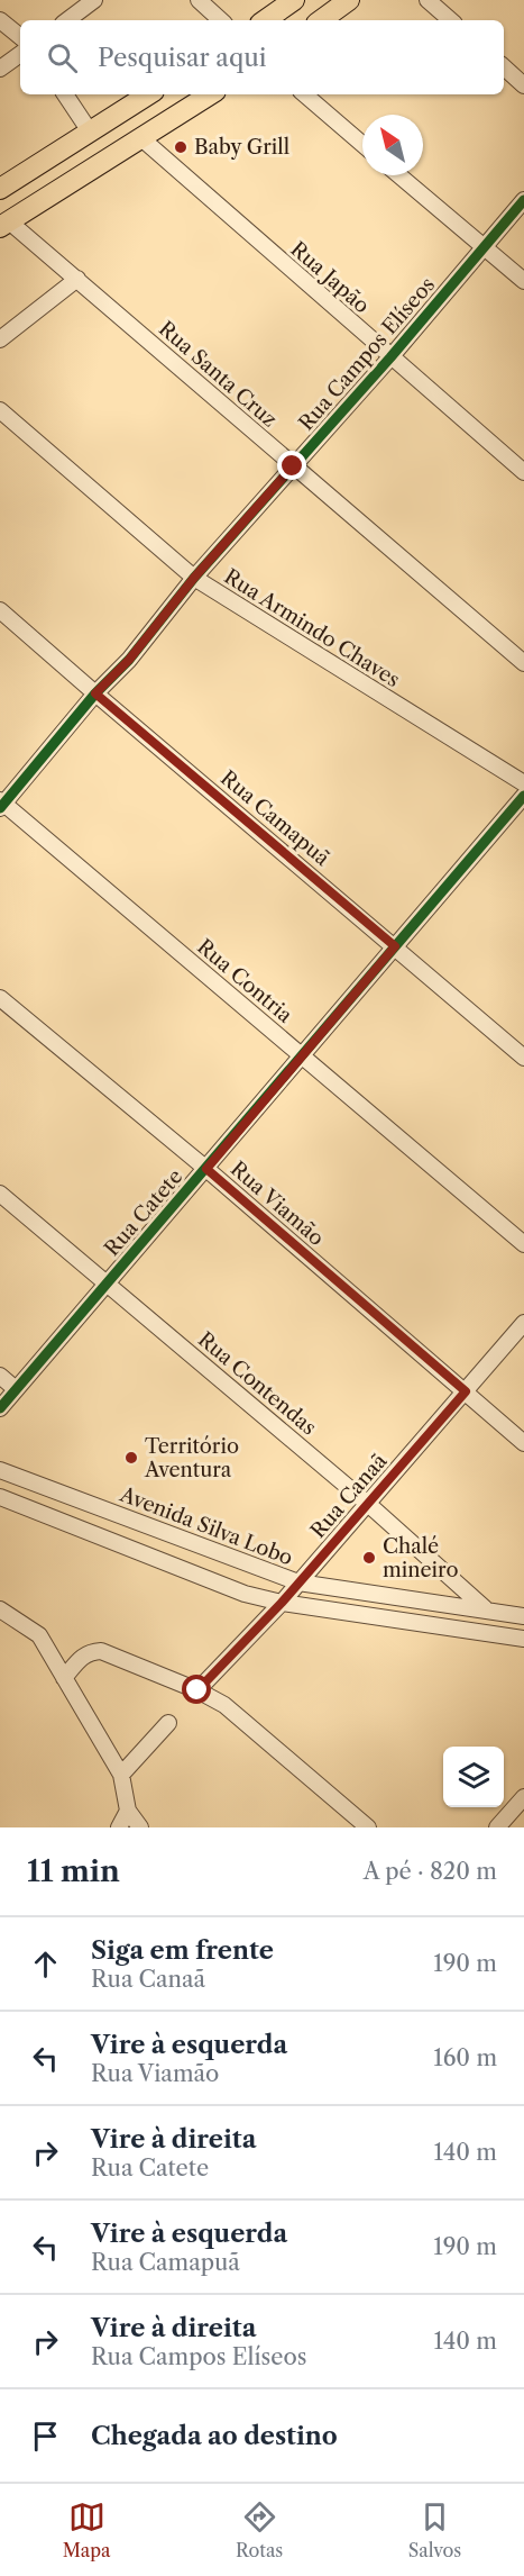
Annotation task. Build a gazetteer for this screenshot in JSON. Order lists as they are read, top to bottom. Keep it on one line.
{"streets":{"street":["Rua Japão","Rua Campos Elíseos","Rua Santa Cruz","Rua Armindo Chaves","Rua Camapuã","Rua Contria","Rua Viamão","Rua Catete","Rua Contendas","Rua Canaã","Avenida Silva Lobo"]},"crossings":[["Rua Japão","Rua Campos Elíseos"],["Rua Campos Elíseos","Rua Santa Cruz"],["Rua Campos Elíseos","Rua Armindo Chaves"],["Rua Campos Elíseos","Rua Camapuã"],["Rua Campos Elíseos","Rua Contria"],["Rua Camapuã","Rua Catete"],["Rua Contria","Rua Catete"],["Rua Viamão","Rua Catete"],["Rua Viamão","Rua Canaã"],["Rua Catete","Rua Contendas"],["Rua Contendas","Rua Canaã"],["Rua Contendas","Avenida Silva Lobo"],["Rua Canaã","Avenida Silva Lobo"]],"places":["Baby Grill","Território Aventura","Chalé mineiro"],"north":"top left","page":{"search":"Pesquisar aqui","heading":["11 min","A pé · 820 m"],"list":[["Siga em frente","Rua Canaã","190 m"],["Vire à esquerda","Rua Viamão","160 m"],["Vire à direita","Rua Catete","140 m"],["Vire à esquerda","Rua Camapuã","190 m"],["Vire à direita","Rua Campos Elíseos","140 m"],"Chegada ao destino"],"nav":["Mapa","Rotas","Salvos"]}}
